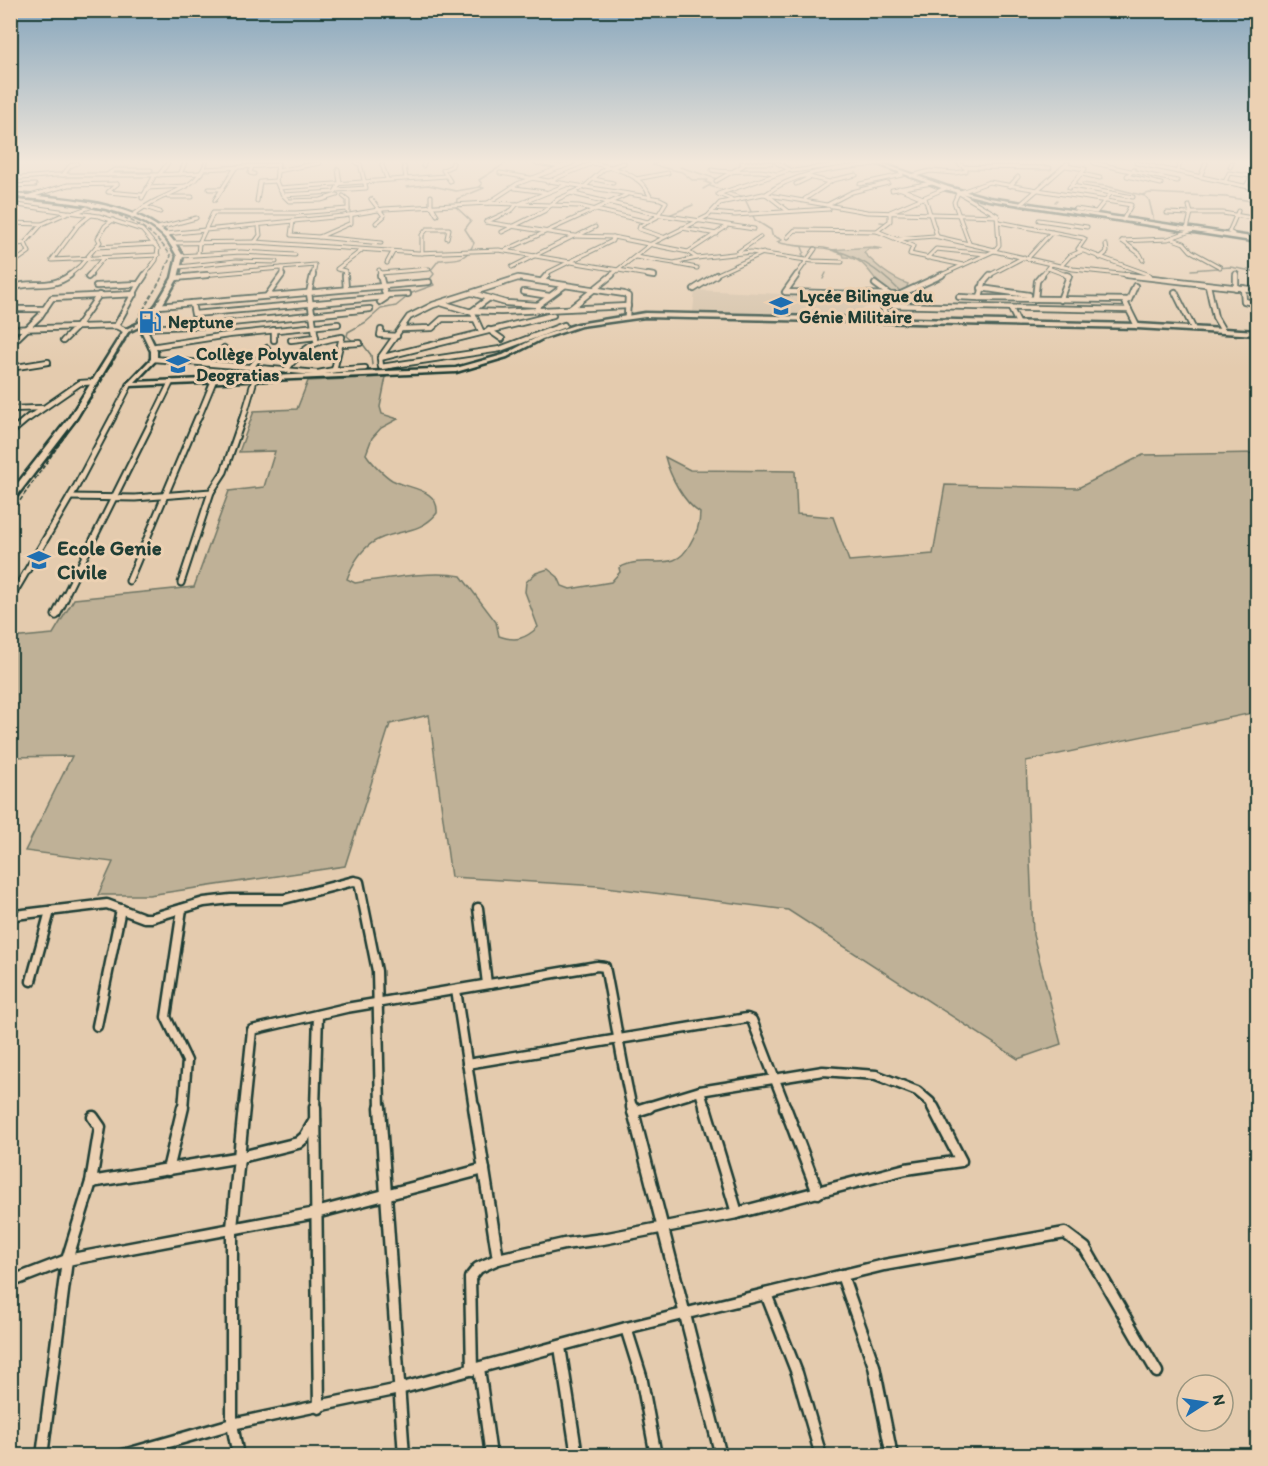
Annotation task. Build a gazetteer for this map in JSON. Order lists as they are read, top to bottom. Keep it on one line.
{"places":{"school or university":["Lycée Bilingue du Génie Militaire","Collège Polyvalent Deogratias","Ecole Genie Civile"],"fuel station":["Neptune"]},"north":"right"}
